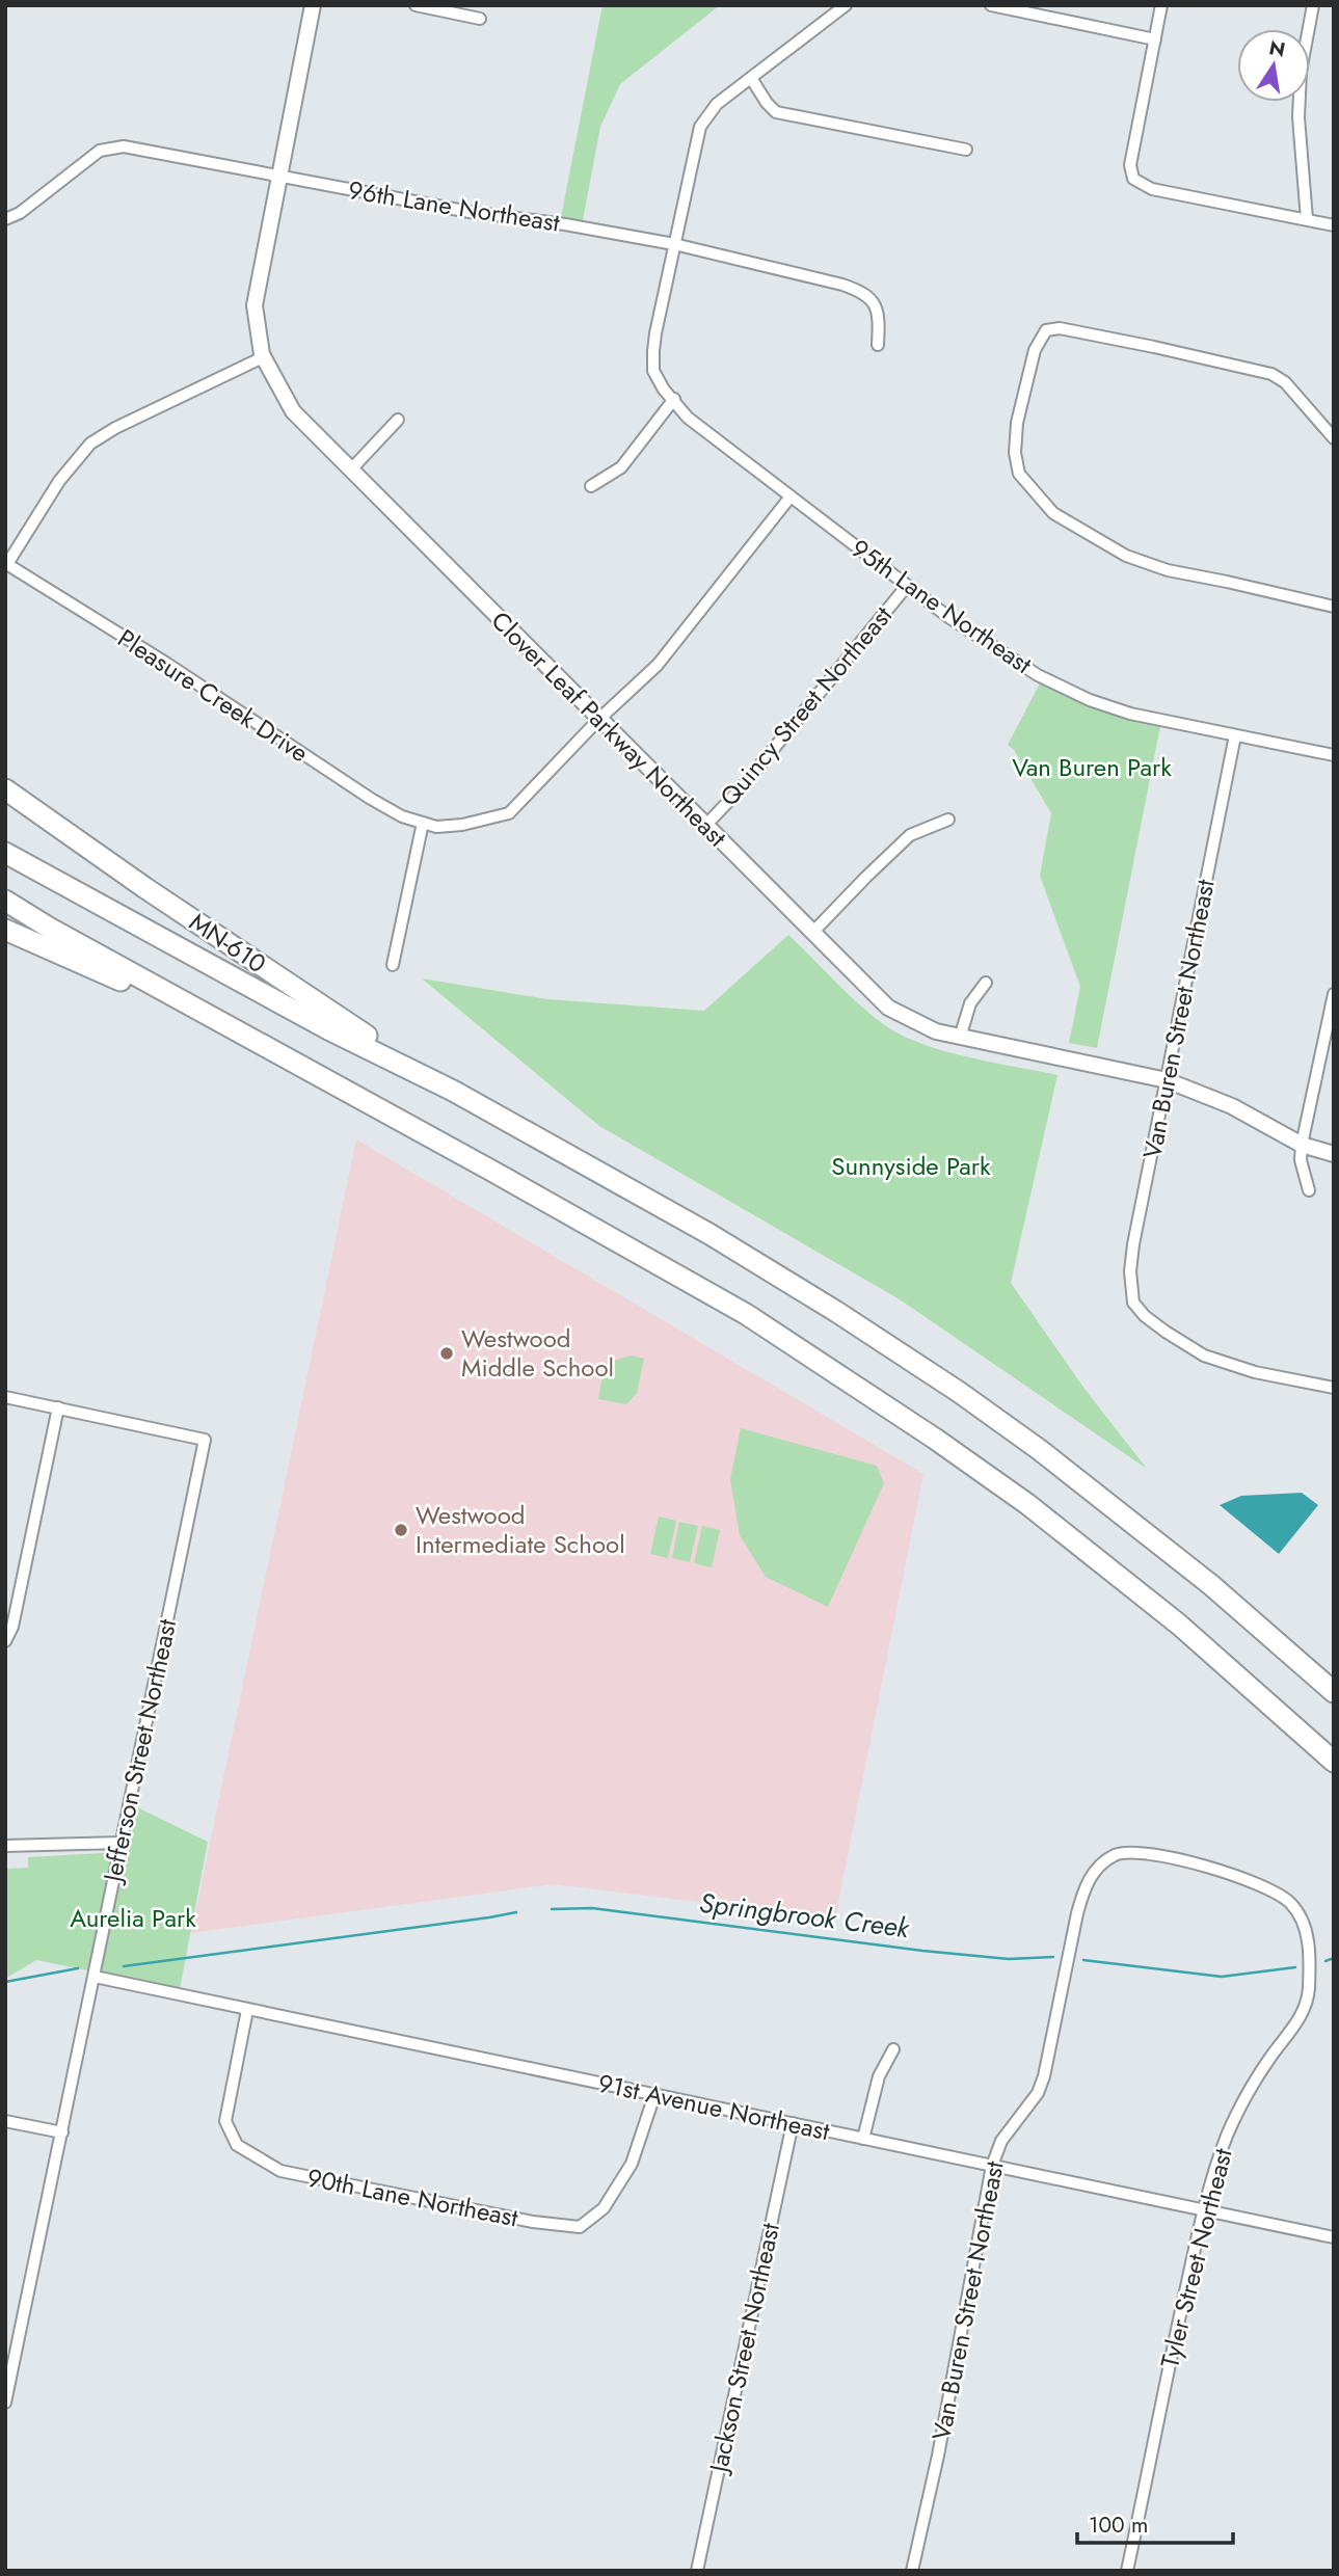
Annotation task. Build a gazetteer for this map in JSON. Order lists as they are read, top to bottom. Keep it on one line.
{"streets":{"highway":["MN-610"],"street":["96th Lane Northeast","95th Lane Northeast","Pleasure Creek Drive","Quincy Street Northeast","Clover Leaf Parkway Northeast","Van Buren Street Northeast","Jefferson Street Northeast","91st Avenue Northeast","90th Lane Northeast","Tyler Street Northeast","Jackson Street Northeast"]},"crossings":[["96th Lane Northeast","95th Lane Northeast"],["96th Lane Northeast","Clover Leaf Parkway Northeast"],["95th Lane Northeast","Pleasure Creek Drive"],["95th Lane Northeast","Quincy Street Northeast"],["95th Lane Northeast","Van Buren Street Northeast"],["Pleasure Creek Drive","Clover Leaf Parkway Northeast"],["Quincy Street Northeast","Clover Leaf Parkway Northeast"],["Clover Leaf Parkway Northeast","Van Buren Street Northeast"],["Van Buren Street Northeast","91st Avenue Northeast"],["Van Buren Street Northeast","Tyler Street Northeast"],["Jefferson Street Northeast","91st Avenue Northeast"],["91st Avenue Northeast","90th Lane Northeast"],["91st Avenue Northeast","Tyler Street Northeast"],["91st Avenue Northeast","Jackson Street Northeast"]],"water":["Springbrook Creek"],"parks":["Van Buren Park","Sunnyside Park","Aurelia Park"],"places":["Westwood Middle School","Westwood Intermediate School"],"scale_bar":"100 m","north":"top"}
